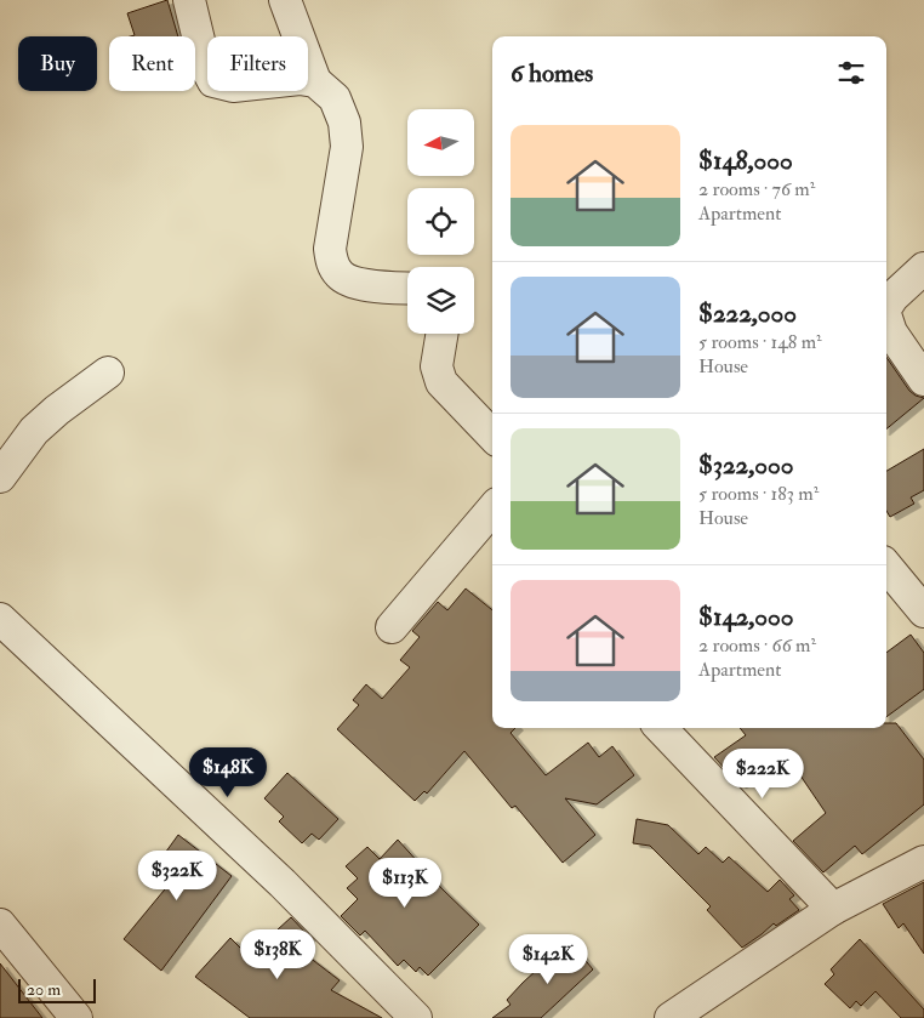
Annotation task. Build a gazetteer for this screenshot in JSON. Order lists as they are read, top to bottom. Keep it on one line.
{"scale_bar":"20 m","north":"left","page":{"chip":["Buy","Rent","Filters"],"heading":"6 homes","list":[{"name":"$148,000","note":"2 rooms · 76 m² · Apartment"},{"name":"$222,000","note":"5 rooms · 148 m² · House"},{"name":"$322,000","note":"5 rooms · 183 m² · House"},{"name":"$142,000","note":"2 rooms · 66 m² · Apartment"}],"price":["$148K","$222K","$322K","$113K","$138K","$142K"],"scale":"20 m"}}
